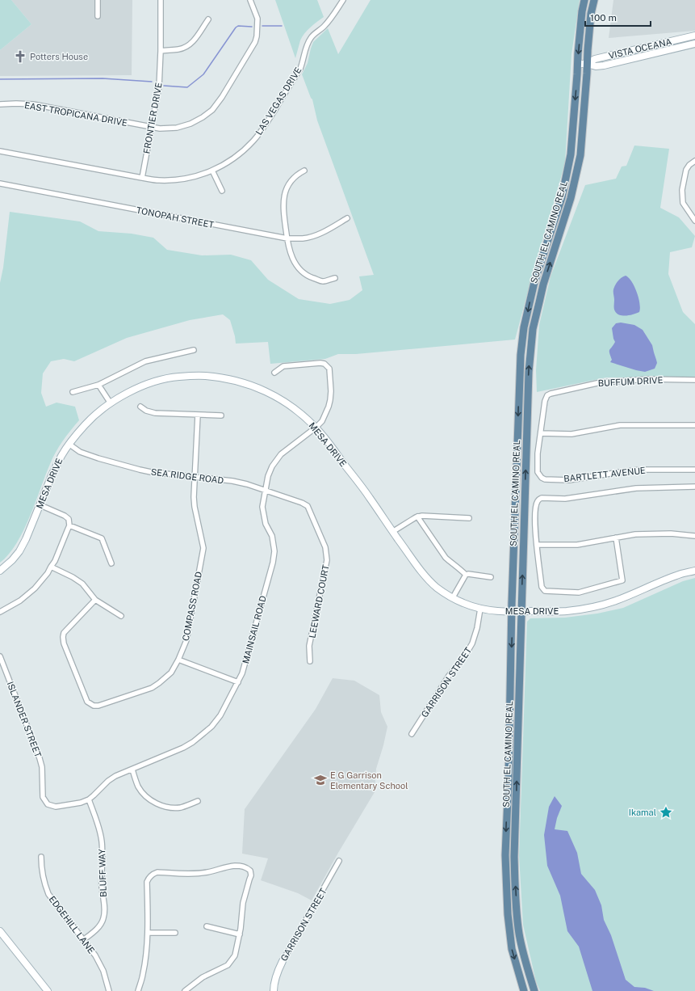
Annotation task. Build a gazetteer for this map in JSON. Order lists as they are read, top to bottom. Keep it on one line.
{"streets":{"main road":["VISTA OCEANA","SOUTH EL CAMINO REAL","MESA DRIVE","GARRISON STREET"],"street":["LAS VEGAS DRIVE","EAST TROPICANA DRIVE","FRONTIER DRIVE","TONOPAH STREET","BUFFUM DRIVE","BARTLETT AVENUE","SEA RIDGE ROAD","LEEWARD COURT","COMPASS ROAD","MAINSAIL ROAD","ISLANDER STREET","BLUFF WAY","EDGEHILL LANE"]},"crossings":[["VISTA OCEANA","SOUTH EL CAMINO REAL"],["LAS VEGAS DRIVE","FRONTIER DRIVE"],["EAST TROPICANA DRIVE","FRONTIER DRIVE"],["SOUTH EL CAMINO REAL","MESA DRIVE"],["BUFFUM DRIVE","BARTLETT AVENUE"],["MESA DRIVE","SEA RIDGE ROAD"],["MESA DRIVE","MAINSAIL ROAD"],["MESA DRIVE","GARRISON STREET"],["SEA RIDGE ROAD","LEEWARD COURT"],["SEA RIDGE ROAD","COMPASS ROAD"],["SEA RIDGE ROAD","MAINSAIL ROAD"],["MAINSAIL ROAD","ISLANDER STREET"],["MAINSAIL ROAD","BLUFF WAY"],["ISLANDER STREET","BLUFF WAY"],["BLUFF WAY","EDGEHILL LANE"]],"places":{"church":["Potters House"],"school or university":["E G Garrison Elementary School"],"place":["Ikamal"]},"scale_bar":"100 m"}
